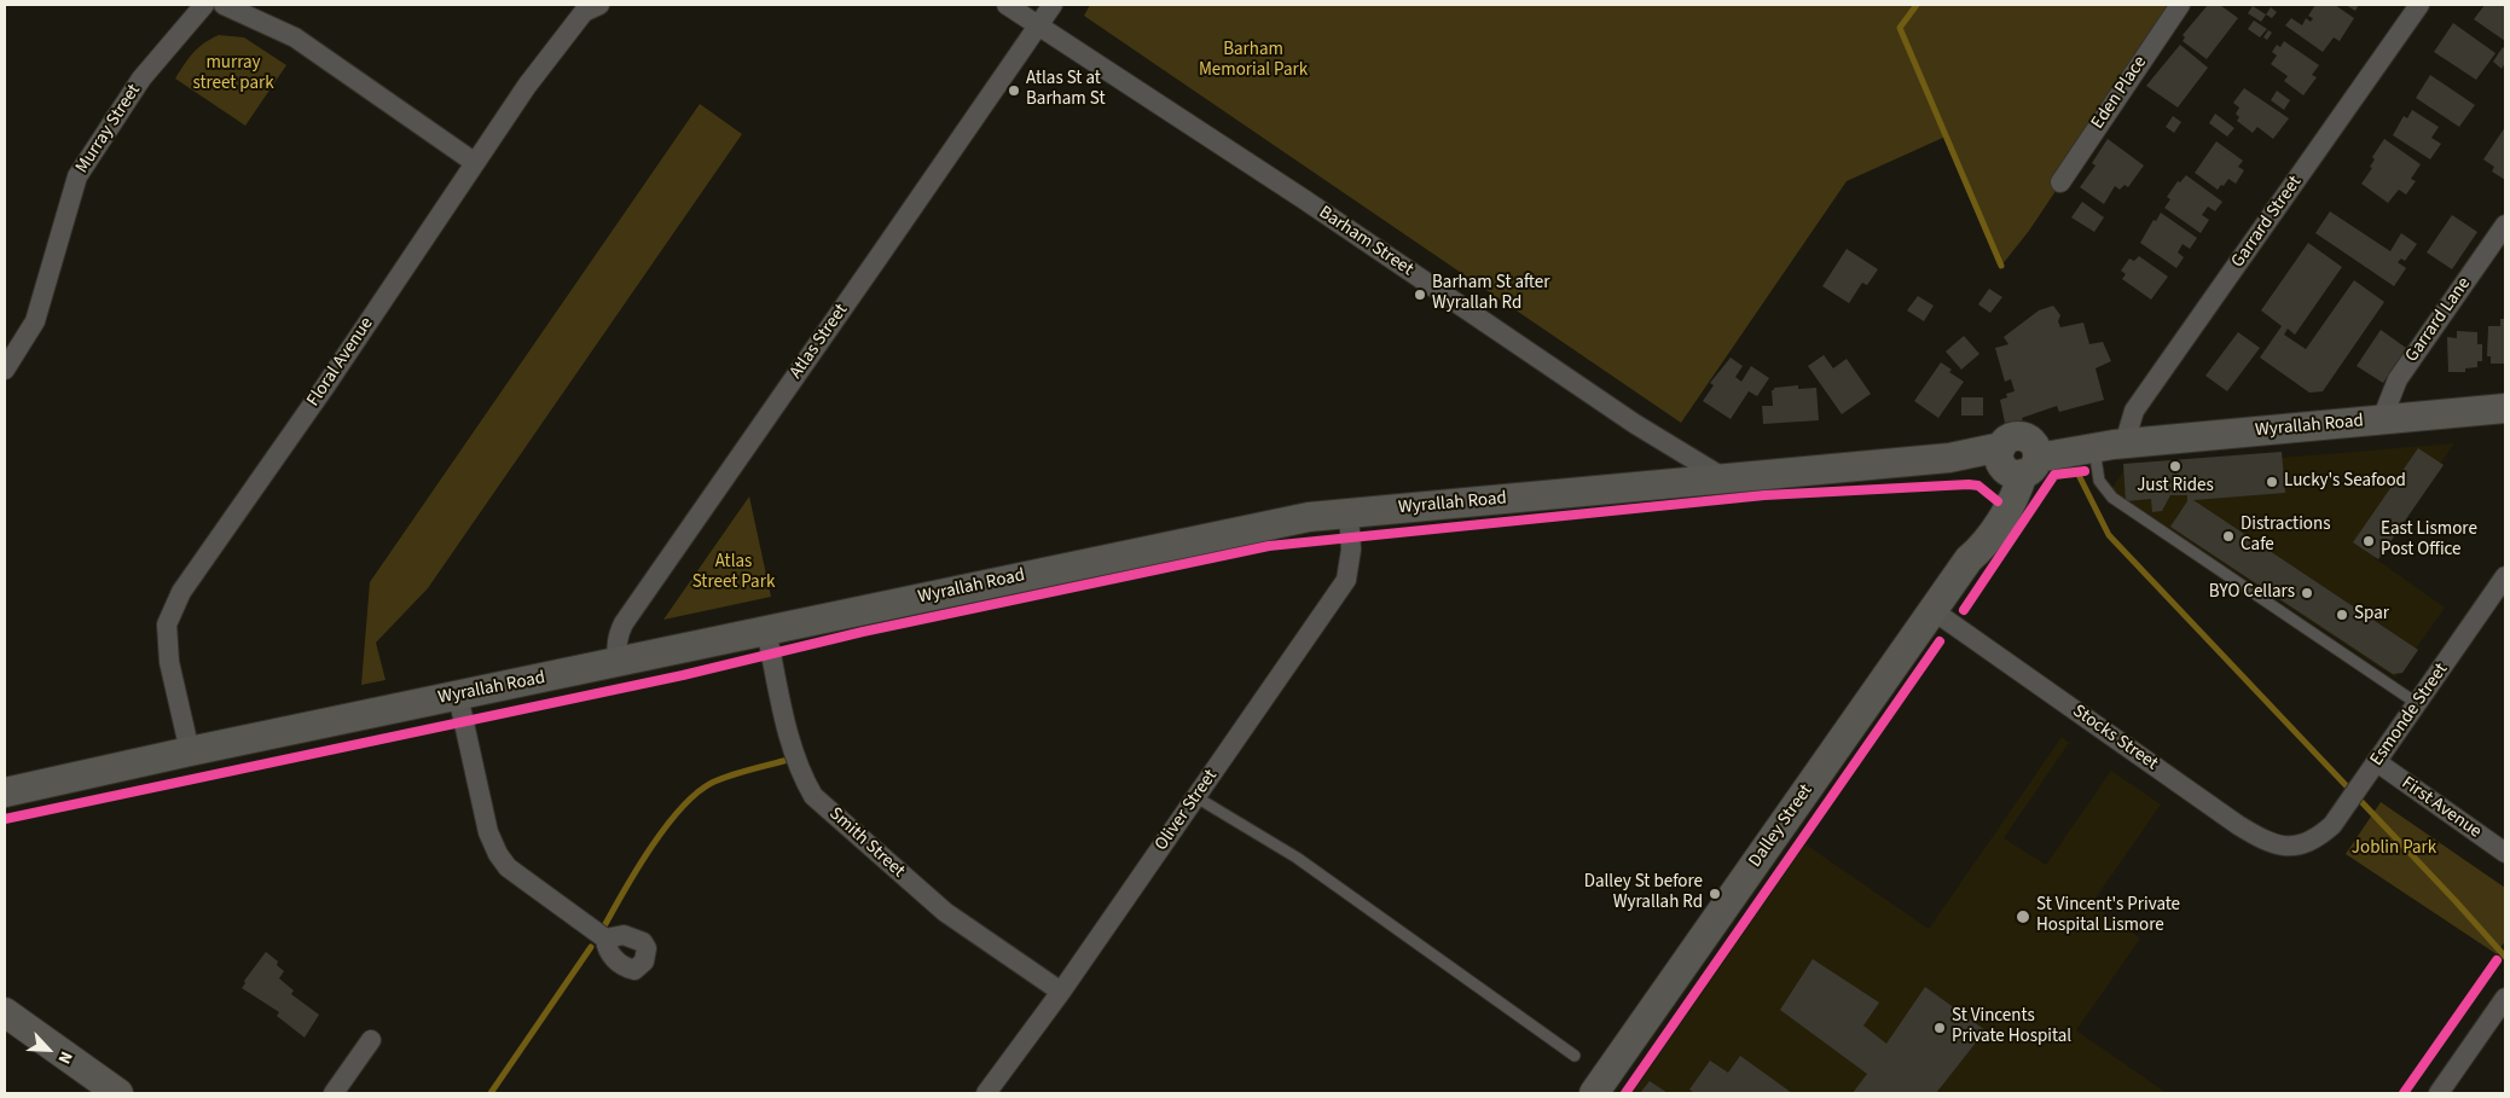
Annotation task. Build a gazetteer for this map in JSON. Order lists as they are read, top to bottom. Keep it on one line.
{"streets":{"main road":["Wyrallah Road","Dalley Street"],"street":["Eden Place","Murray Street","Garrard Street","Barham Street","Garrard Lane","Atlas Street","Floral Avenue","Esmonde Street","Stocks Street","First Avenue","Oliver Street","Smith Street"]},"crossings":[["Garrard Street","Wyrallah Road"],["Barham Street","Atlas Street"],["Barham Street","Wyrallah Road"],["Garrard Lane","Wyrallah Road"],["Atlas Street","Wyrallah Road"],["Floral Avenue","Wyrallah Road"],["Wyrallah Road","Oliver Street"],["Wyrallah Road","Dalley Street"],["Wyrallah Road","Smith Street"],["Esmonde Street","Stocks Street"],["Esmonde Street","First Avenue"],["Stocks Street","Dalley Street"],["Oliver Street","Smith Street"]],"parks":["Barham Memorial Park","murray street park","Atlas Street Park","Joblin Park"],"places":["Atlas St at Barham St","Barham St after Wyrallah Rd","Just Rides","Lucky's Seafood","Distractions Cafe","East Lismore Post Office","BYO Cellars","Spar","Dalley St before Wyrallah Rd","St Vincent's Private Hospital Lismore","St Vincents Private Hospital"],"north":"bottom right"}
